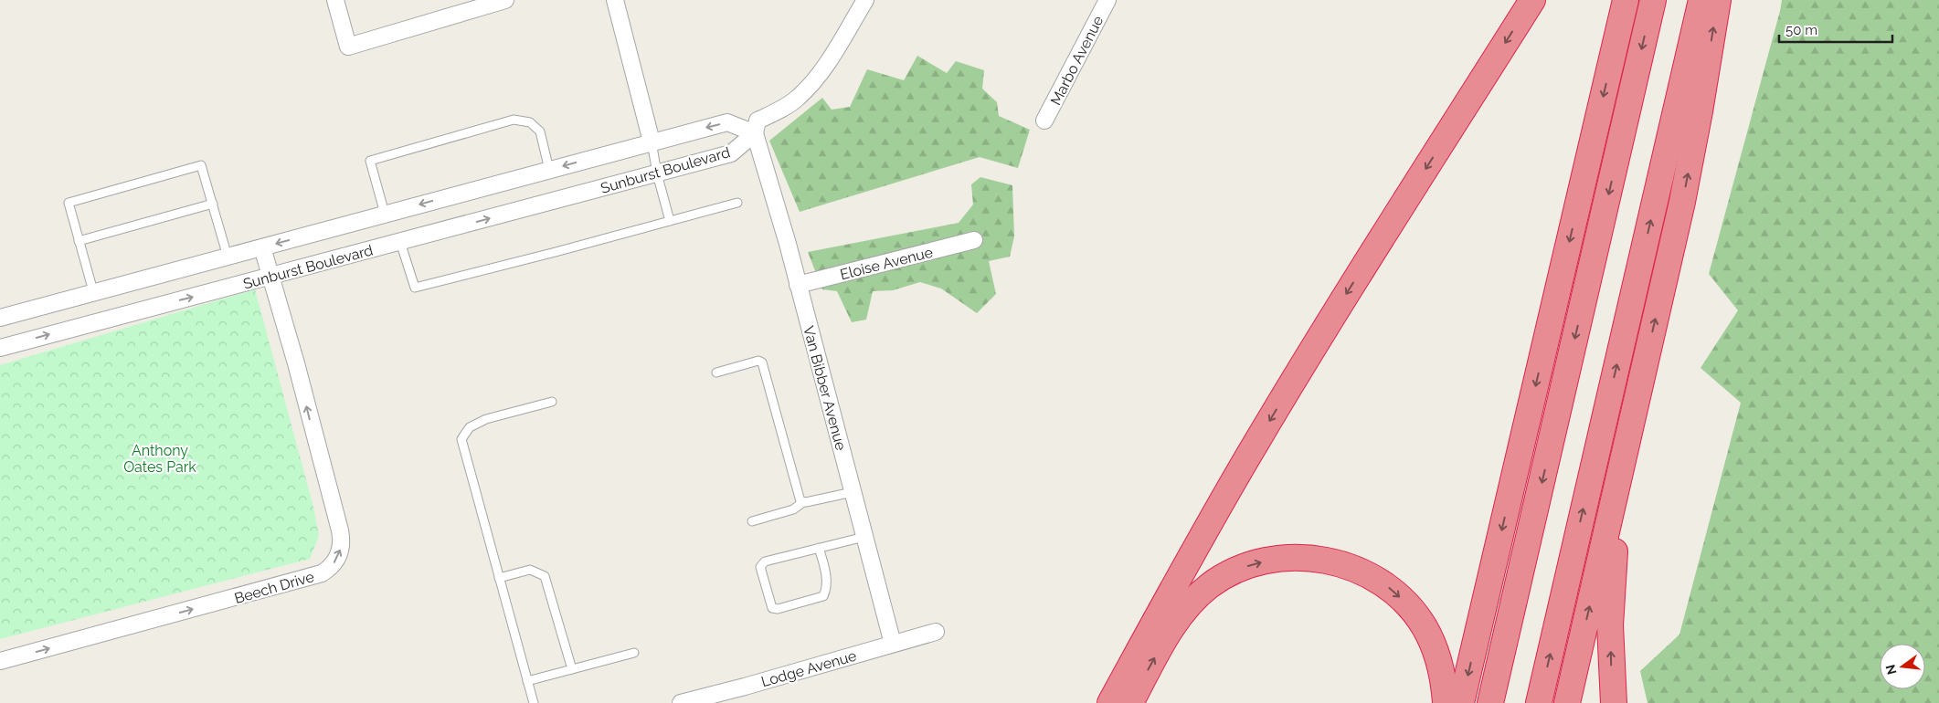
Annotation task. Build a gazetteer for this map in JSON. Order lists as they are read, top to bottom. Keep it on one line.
{"streets":{"street":["Marbo Avenue","Sunburst Boulevard","Eloise Avenue","Van Bibber Avenue","Beech Drive","Lodge Avenue"]},"crossings":[["Sunburst Boulevard","Van Bibber Avenue"],["Sunburst Boulevard","Beech Drive"],["Eloise Avenue","Van Bibber Avenue"],["Van Bibber Avenue","Lodge Avenue"]],"parks":["Anthony Oates Park"],"scale_bar":"50 m","north":"left"}
